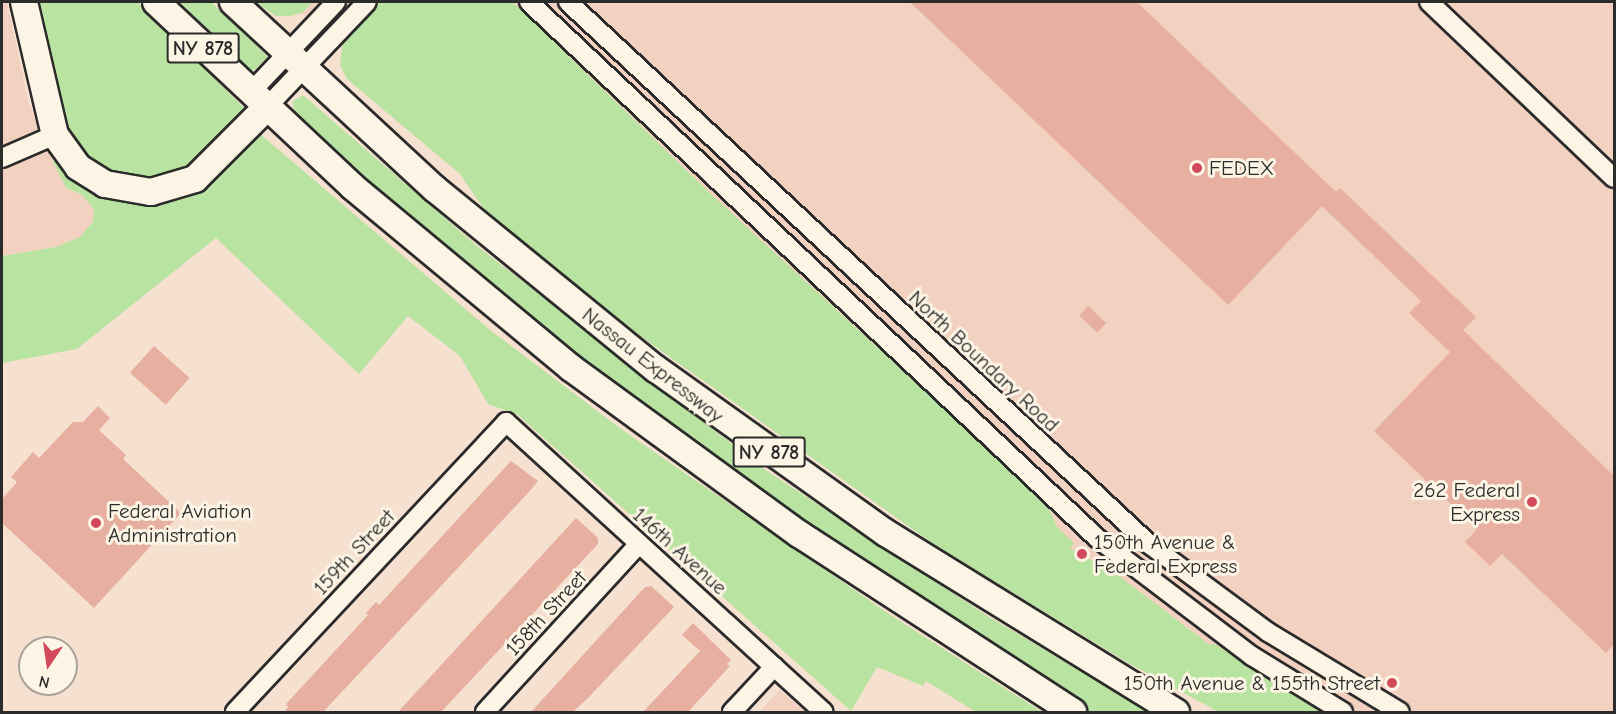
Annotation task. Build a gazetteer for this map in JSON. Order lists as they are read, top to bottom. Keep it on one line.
{"streets":{"highway":["NY 878","Nassau Expressway"],"street":["North Boundary Road","146th Avenue","159th Street","158th Street"]},"crossings":[["146th Avenue","159th Street"],["146th Avenue","158th Street"]],"places":["FEDEX","262 Federal Express","Federal Aviation Administration","150th Avenue & Federal Express","150th Avenue & 155th Street"],"north":"bottom"}
